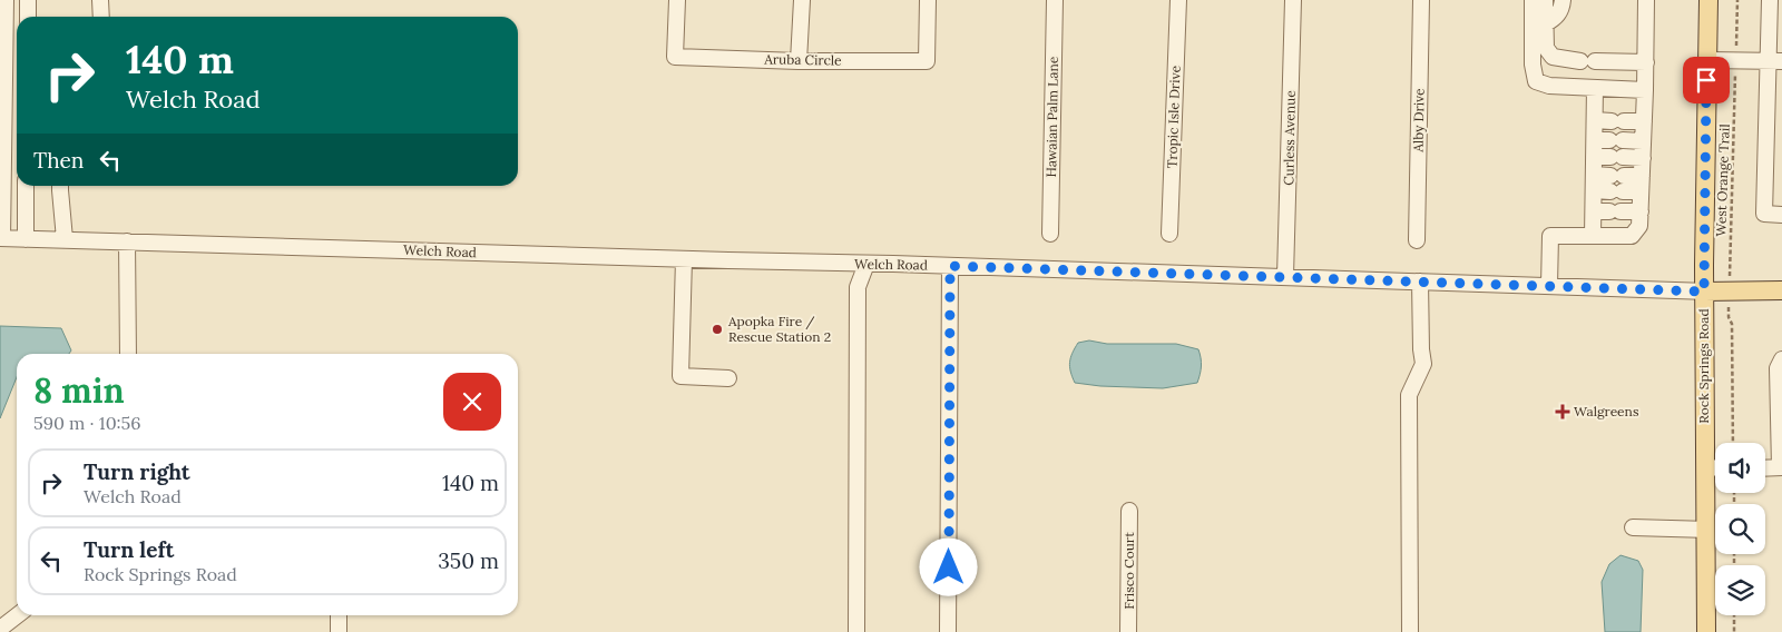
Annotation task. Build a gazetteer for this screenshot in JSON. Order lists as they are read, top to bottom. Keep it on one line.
{"streets":{"main road":["Welch Road","Rock Springs Road"],"street":["Aruba Circle","Hawaian Palm Lane","Tropic Isle Drive","Alby Drive","Curless Avenue","Frisco Court"],"path":["West Orange Trail"]},"crossings":[["Curless Avenue","Welch Road"],["Welch Road","Rock Springs Road"]],"places":{"other":["Apopka Fire / Rescue Station 2"],"health":["Walgreens"]},"page":{"turn":["140 m","Welch Road"],"then":"Then","heading":["8 min","590 m · 10:56"],"list":[{"name":"Turn right","note":"Welch Road","value":"140 m"},{"name":"Turn left","note":"Rock Springs Road","value":"350 m"}]}}
